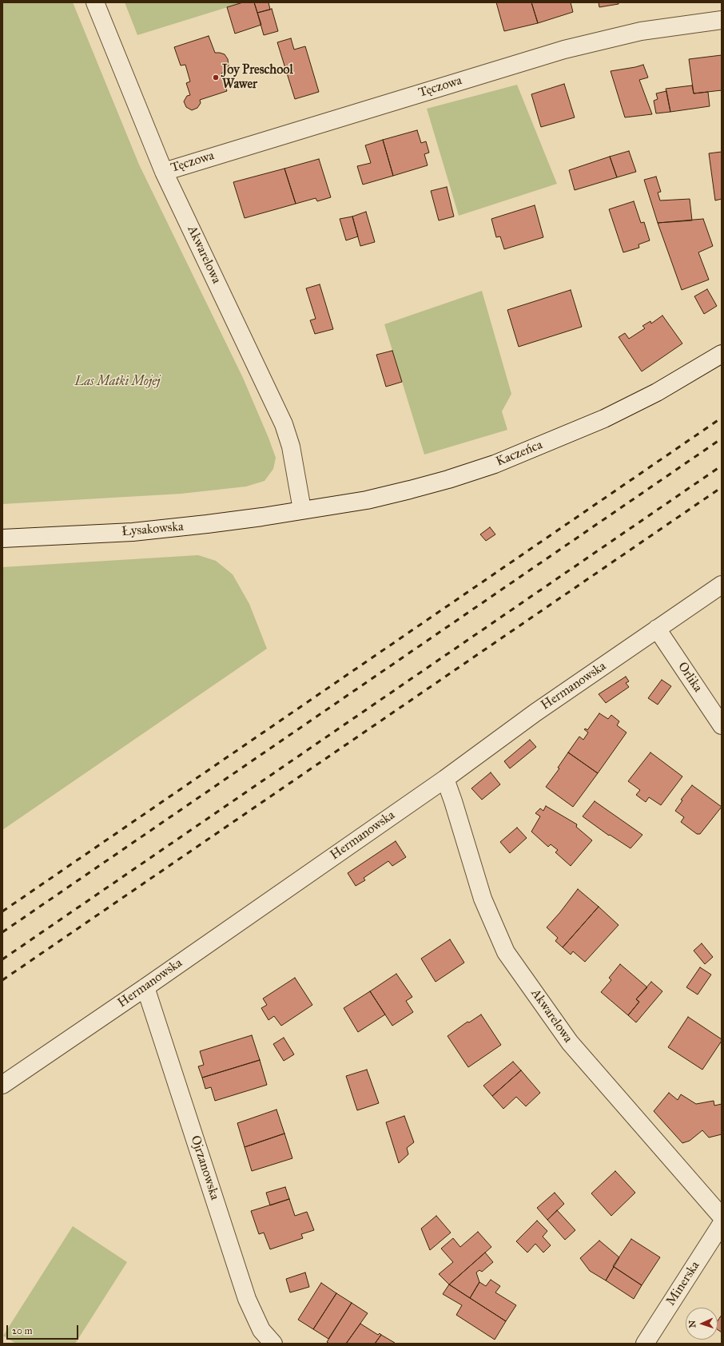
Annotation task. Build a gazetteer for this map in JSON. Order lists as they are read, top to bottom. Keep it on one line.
{"streets":{"street":["Tęczowa","Akwarelowa","Kaczeńca","Łysakowska","Orlika","Hermanowska","Ojrzanowska","Minerska"]},"crossings":[["Tęczowa","Akwarelowa"],["Akwarelowa","Kaczeńca"],["Akwarelowa","Łysakowska"],["Akwarelowa","Hermanowska"],["Kaczeńca","Łysakowska"],["Orlika","Hermanowska"],["Hermanowska","Ojrzanowska"]],"parks":["Las Matki Mojej"],"places":["Joy Preschool Wawer"],"scale_bar":"20 m","north":"left"}
